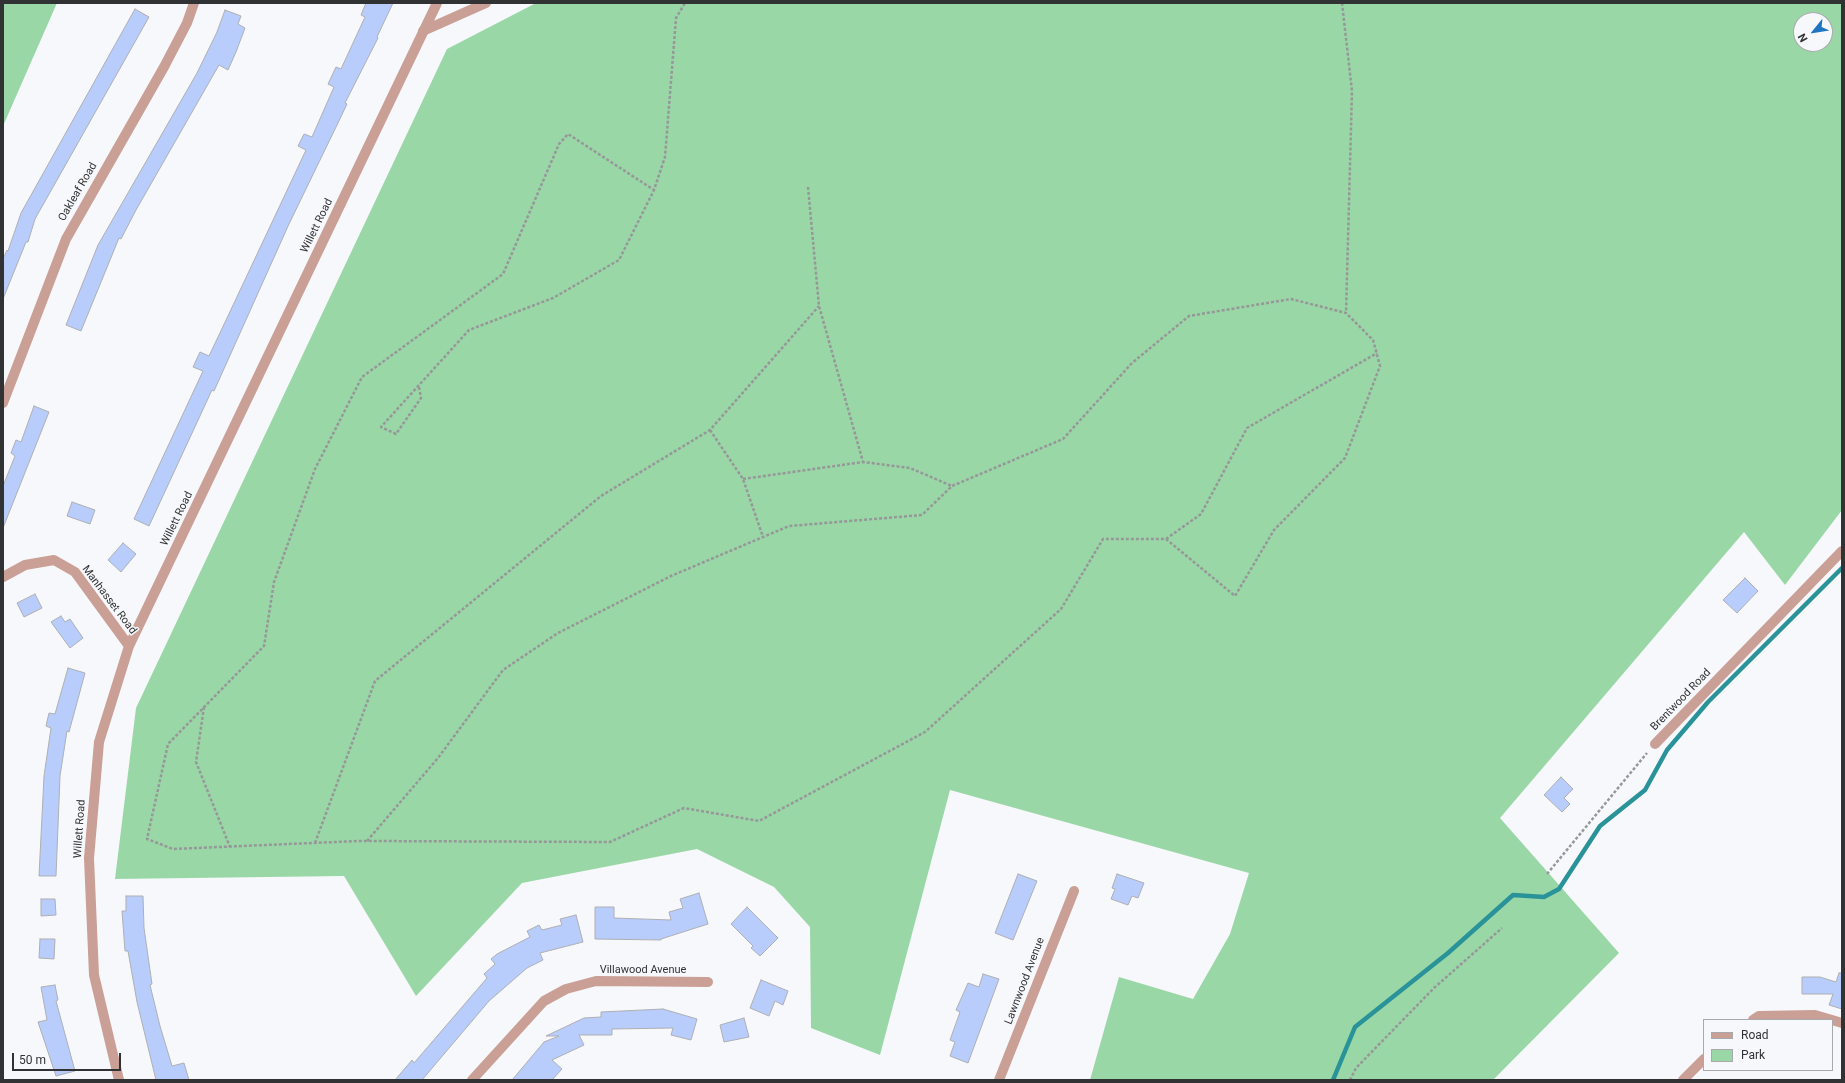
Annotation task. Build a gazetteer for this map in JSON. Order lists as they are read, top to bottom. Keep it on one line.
{"streets":{"street":["Oakleaf Road","Willett Road","Manhasset Road","Brentwood Road","Villawood Avenue","Lawnwood Avenue"]},"crossings":[["Willett Road","Manhasset Road"]],"legend":["Road","Park"],"scale_bar":"50 m","north":"bottom left"}
